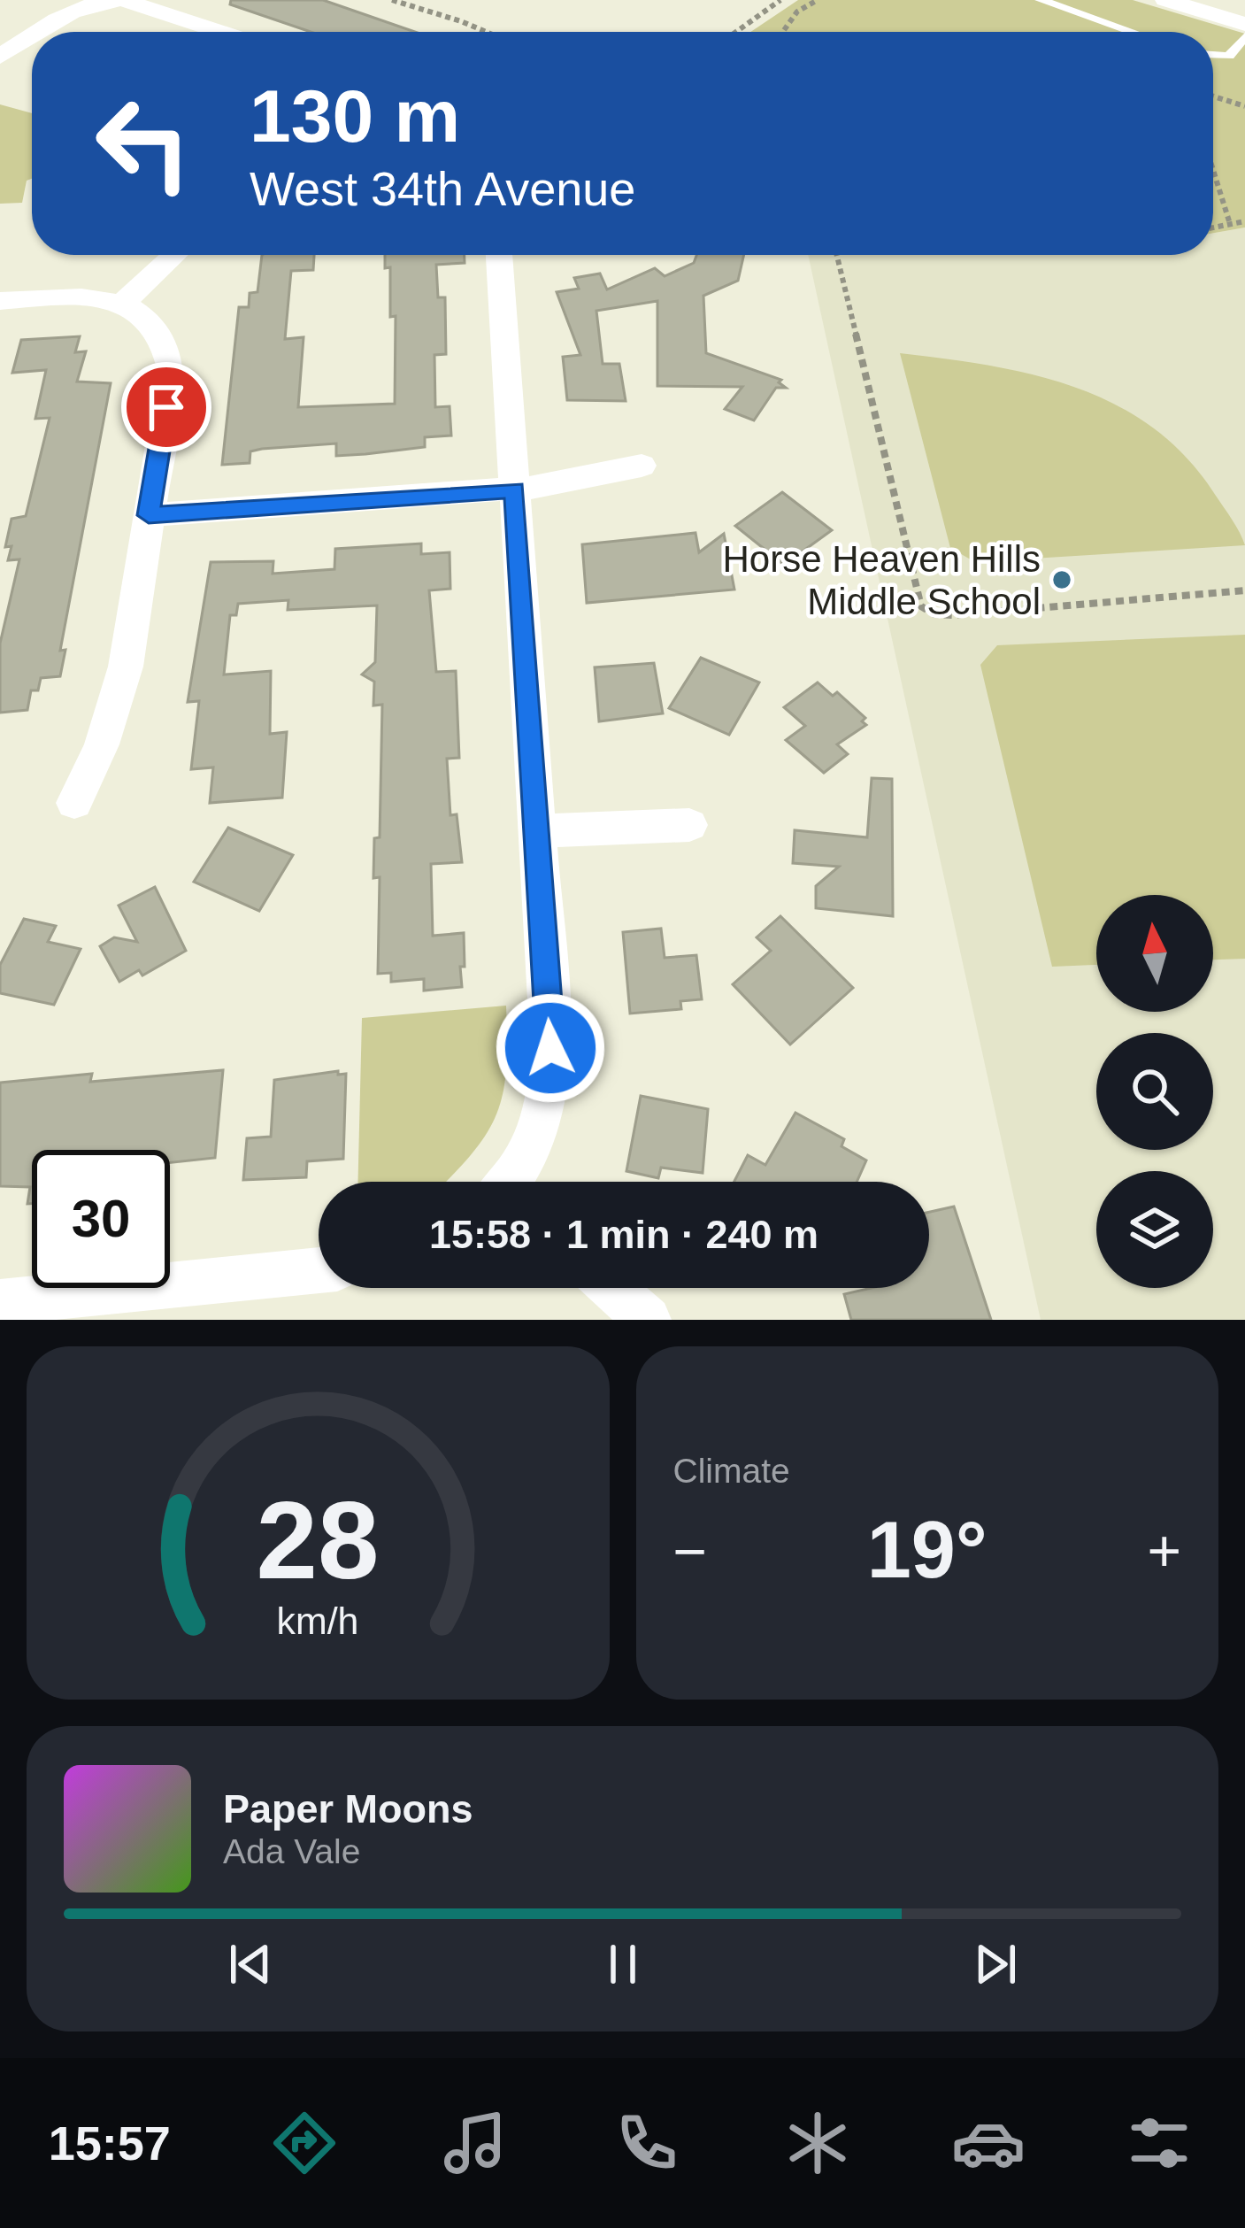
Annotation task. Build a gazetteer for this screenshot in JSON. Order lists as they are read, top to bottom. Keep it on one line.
{"places":["Horse Heaven Hills Middle School"],"north":"top","page":{"turn":["130 m","West 34th Avenue"],"limit":"30","trip":"15:58 · 1 min · 240 m","tile":"Climate","heat":["−","19°","+"],"song":["Paper Moons","Ada Vale"],"tabs":"15:57","gauge":["28","km/h"]}}
